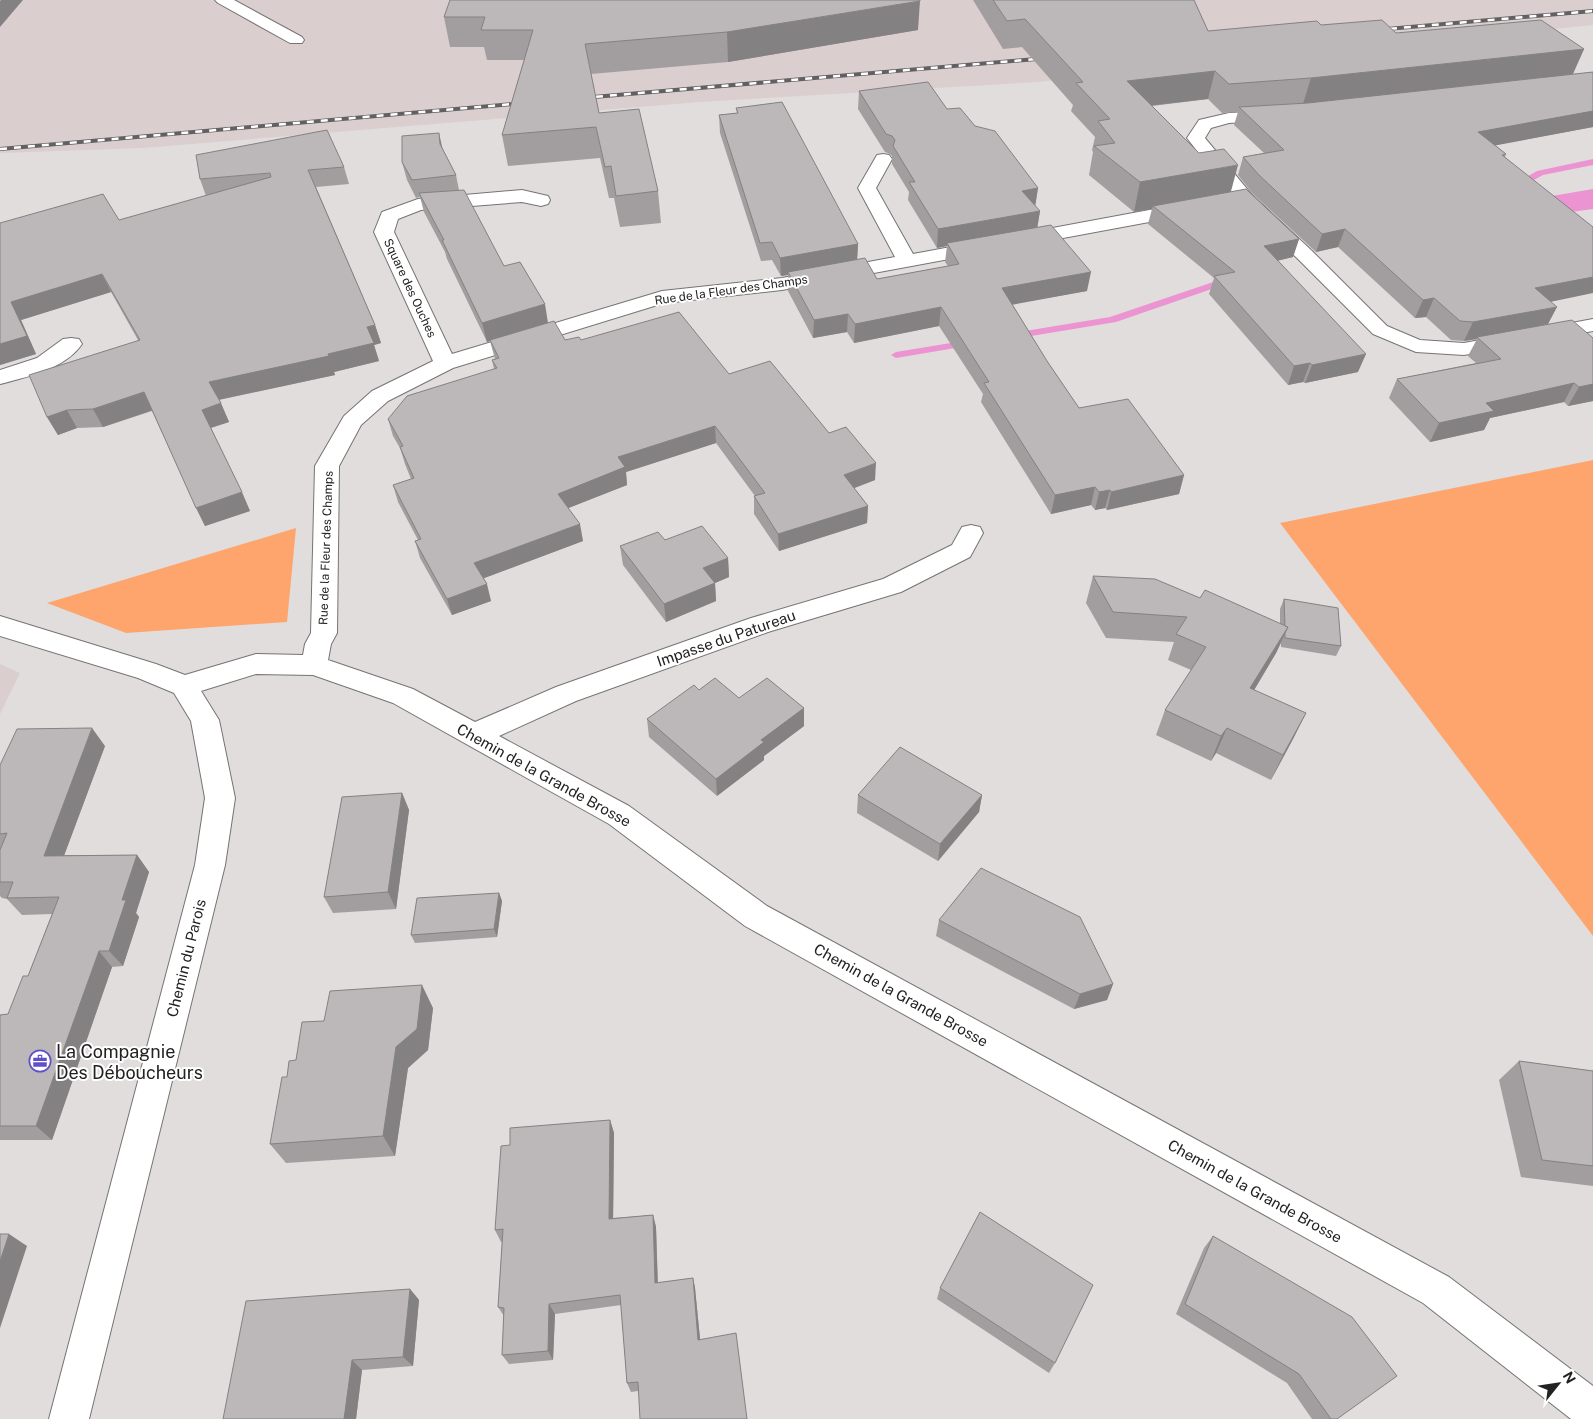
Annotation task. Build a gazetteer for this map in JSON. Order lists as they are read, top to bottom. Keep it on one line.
{"streets":{"street":["Square des Ouches","Rue de la Fleur des Champs","Impasse du Patureau","Chemin de la Grande Brosse","Chemin du Parois"]},"crossings":[["Square des Ouches","Rue de la Fleur des Champs"],["Rue de la Fleur des Champs","Chemin de la Grande Brosse"],["Impasse du Patureau","Chemin de la Grande Brosse"],["Chemin de la Grande Brosse","Chemin du Parois"]],"places":{"office":["La Compagnie Des Déboucheurs"]},"north":"top right"}
